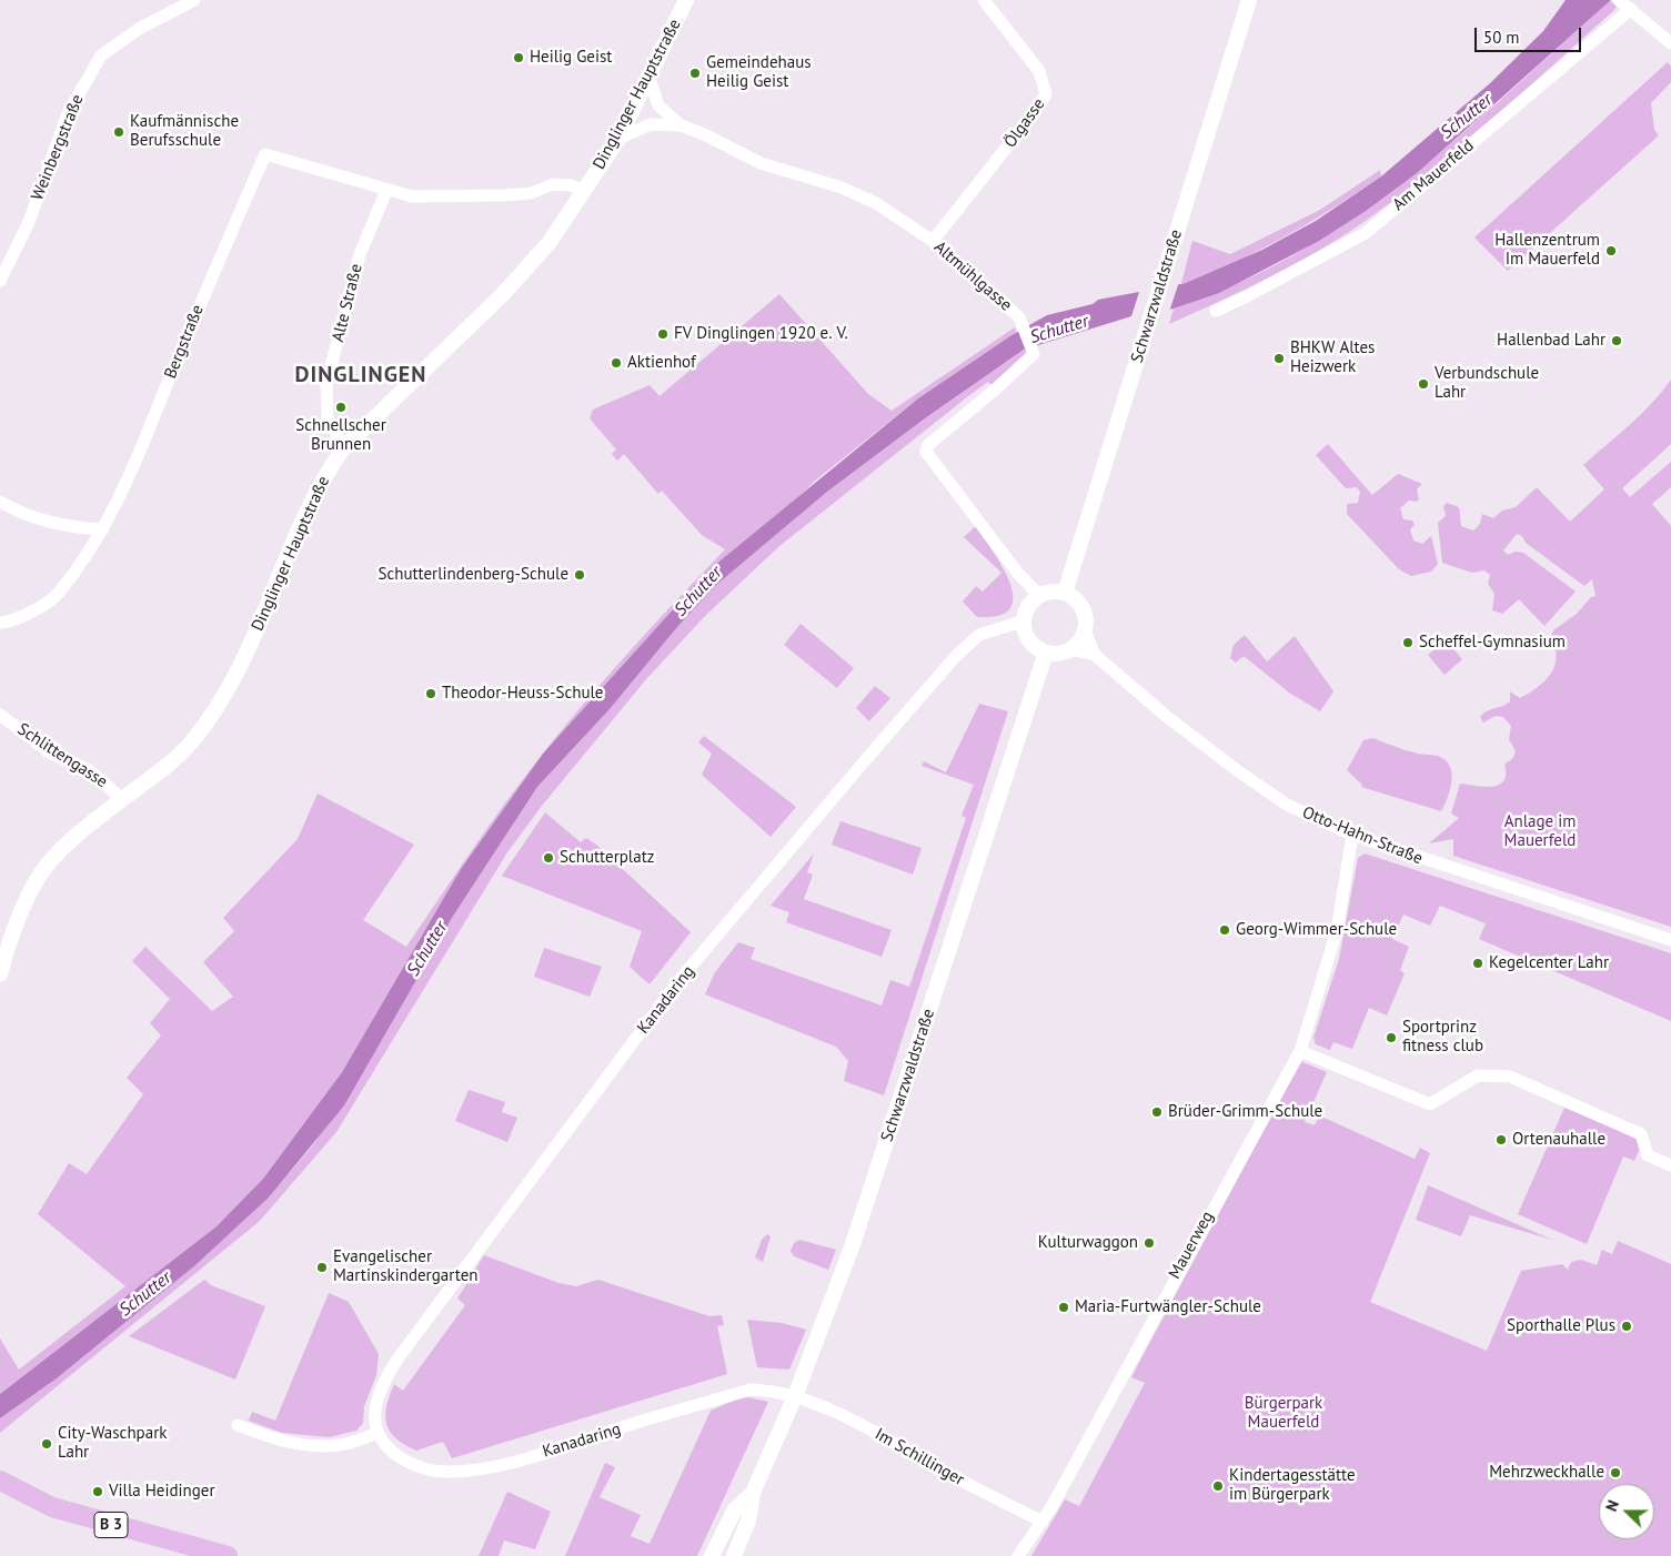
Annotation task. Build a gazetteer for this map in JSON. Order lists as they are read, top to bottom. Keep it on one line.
{"streets":{"main road":["B 3"],"street":["Dinglinger Hauptstraße","Ölgasse","Weinbergstraße","Am Mauerfeld","Altmühlgasse","Schwarzwaldstraße","Alte Straße","Bergstraße","Schlittengasse","Otto-Hahn-Straße","Kanadaring","Mauerweg","Im Schillinger"]},"crossings":[["Dinglinger Hauptstraße","Altmühlgasse"],["Dinglinger Hauptstraße","Alte Straße"],["Dinglinger Hauptstraße","Schlittengasse"],["Ölgasse","Altmühlgasse"],["Altmühlgasse","Schwarzwaldstraße"],["Altmühlgasse","Otto-Hahn-Straße"],["Altmühlgasse","Kanadaring"],["Schwarzwaldstraße","Otto-Hahn-Straße"],["Schwarzwaldstraße","Kanadaring"],["Schwarzwaldstraße","Im Schillinger"],["Alte Straße","Bergstraße"],["Otto-Hahn-Straße","Kanadaring"],["Otto-Hahn-Straße","Mauerweg"],["Kanadaring","Im Schillinger"],["Mauerweg","Im Schillinger"]],"districts":["DINGLINGEN"],"water":["Schutter"],"parks":["Anlage im Mauerfeld","Bürgerpark Mauerfeld"],"places":["Heilig Geist","Gemeindehaus Heilig Geist","Kaufmännische Berufsschule","Hallenzentrum Im Mauerfeld","FV Dinglingen 1920 e. V.","Hallenbad Lahr","BHKW Altes Heizwerk","Aktienhof","Verbundschule Lahr","Schnellscher Brunnen","Schutterlindenberg-Schule","Scheffel-Gymnasium","Theodor-Heuss-Schule","Schutterplatz","Georg-Wimmer-Schule","Kegelcenter Lahr","Sportprinz fitness club","Brüder-Grimm-Schule","Ortenauhalle","Kulturwaggon","Evangelischer Martinskindergarten","Maria-Furtwängler-Schule","Sporthalle Plus","City-Waschpark Lahr","Mehrzweckhalle","Kindertagesstätte im Bürgerpark","Villa Heidinger"],"scale_bar":"50 m","north":"left"}
